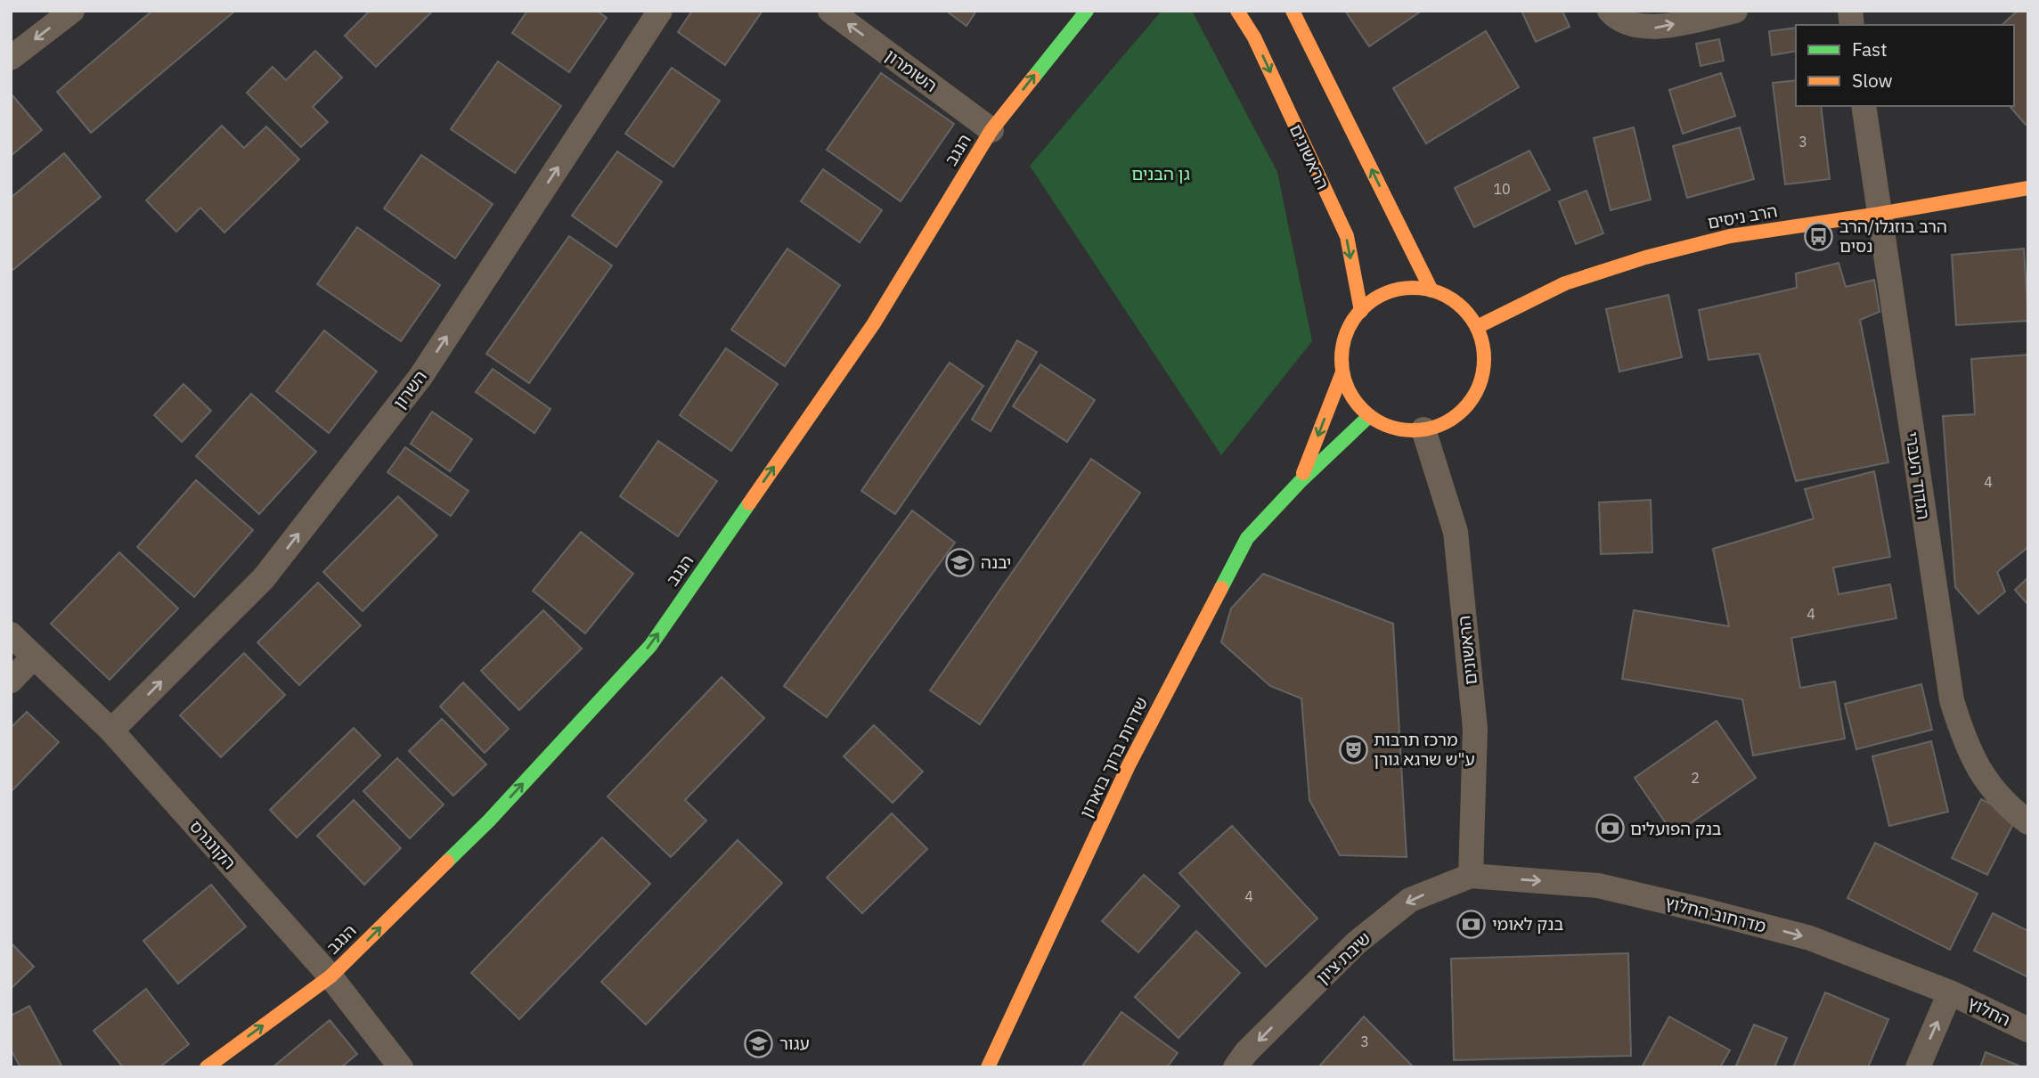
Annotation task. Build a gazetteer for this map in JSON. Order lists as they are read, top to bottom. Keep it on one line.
{"streets":{"street":["השומרון","הנגב","הראשונים","הרב ניסים","השרון","הגדוד העברי","שדרות ברוך בוארון","הקונגרס","מדרחוב החלוץ","שיבת ציון","החלוץ"]},"crossings":[["השומרון","הנגב"],["הנגב","הקונגרס"],["הראשונים","הרב ניסים"],["הראשונים","שדרות ברוך בוארון"],["הראשונים","מדרחוב החלוץ"],["הראשונים","שיבת ציון"],["הרב ניסים","הגדוד העברי"],["הרב ניסים","שדרות ברוך בוארון"],["השרון","הקונגרס"],["מדרחוב החלוץ","שיבת ציון"],["מדרחוב החלוץ","החלוץ"]],"one_way":["השומרון","הנגב","השרון","מדרחוב החלוץ","שיבת ציון"],"parks":["גן הבנים"],"places":{"bus stop":["הרב בוזגלו/הרב נסים"],"school or university":["יבנה","עגור"],"theatre":["מרכז תרבות ע\"ש שרגא גורן"],"bank":["בנק הפועלים","בנק לאומי"]},"house_numbers":["3","10","4","4","2","4","3"],"legend":["Fast","Slow"]}
